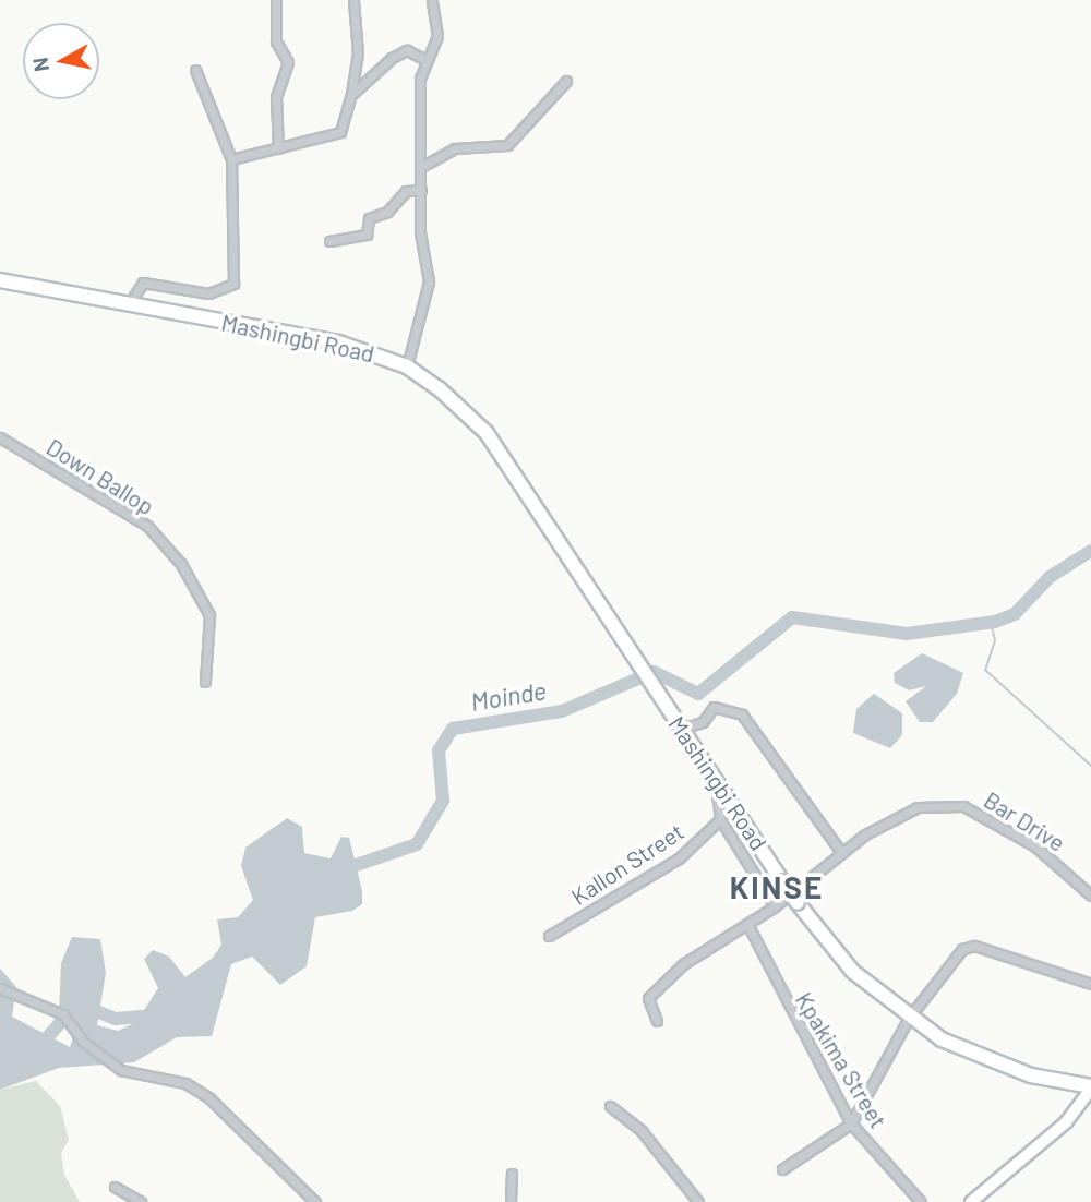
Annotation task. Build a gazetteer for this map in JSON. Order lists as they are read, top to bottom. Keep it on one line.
{"streets":{"main road":["Mashingbi Road"],"street":["Down Ballop","Bar Drive","Kallon Street","Kpakima Street"]},"crossings":[["Bar Drive","Kpakima Street"]],"districts":["KINSE"],"water":["Moinde"],"north":"left"}
